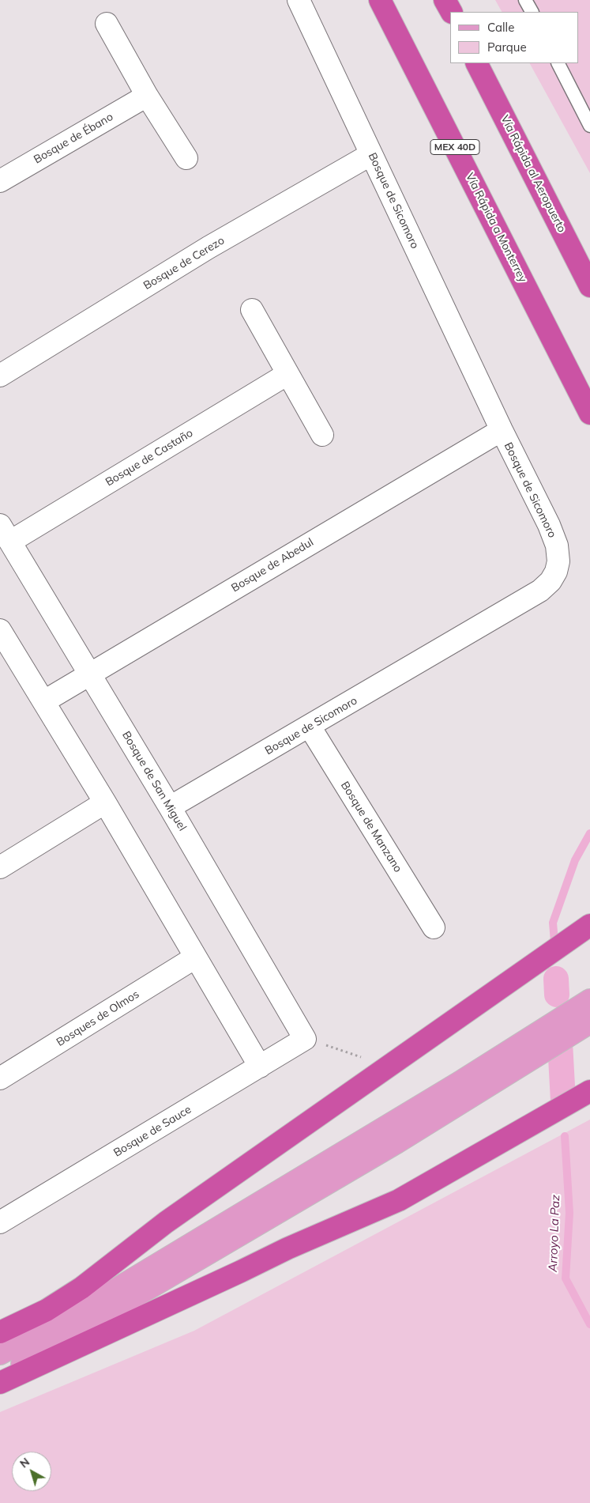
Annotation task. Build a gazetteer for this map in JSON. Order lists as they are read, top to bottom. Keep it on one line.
{"streets":{"highway":["MEX 40D","Vía Rápida al Aeropuerto","Vía Rápida a Monterrey"],"street":["Bosque de Ébano","Bosque de Sicomoro","Bosque de Cerezo","Bosque de Castaño","Bosque de Abedul","Bosque de San Miguel","Bosque de Manzano","Bosques de Olmos","Bosque de Sauce"]},"crossings":[["Bosque de Sicomoro","Bosque de Cerezo"],["Bosque de Sicomoro","Bosque de Abedul"],["Bosque de Sicomoro","Bosque de San Miguel"],["Bosque de Sicomoro","Bosque de Manzano"],["Bosque de Castaño","Bosque de San Miguel"],["Bosque de Abedul","Bosque de San Miguel"],["Bosque de San Miguel","Bosque de Sauce"]],"water":["Arroyo La Paz"],"legend":["Calle","Parque"],"north":"top left"}
